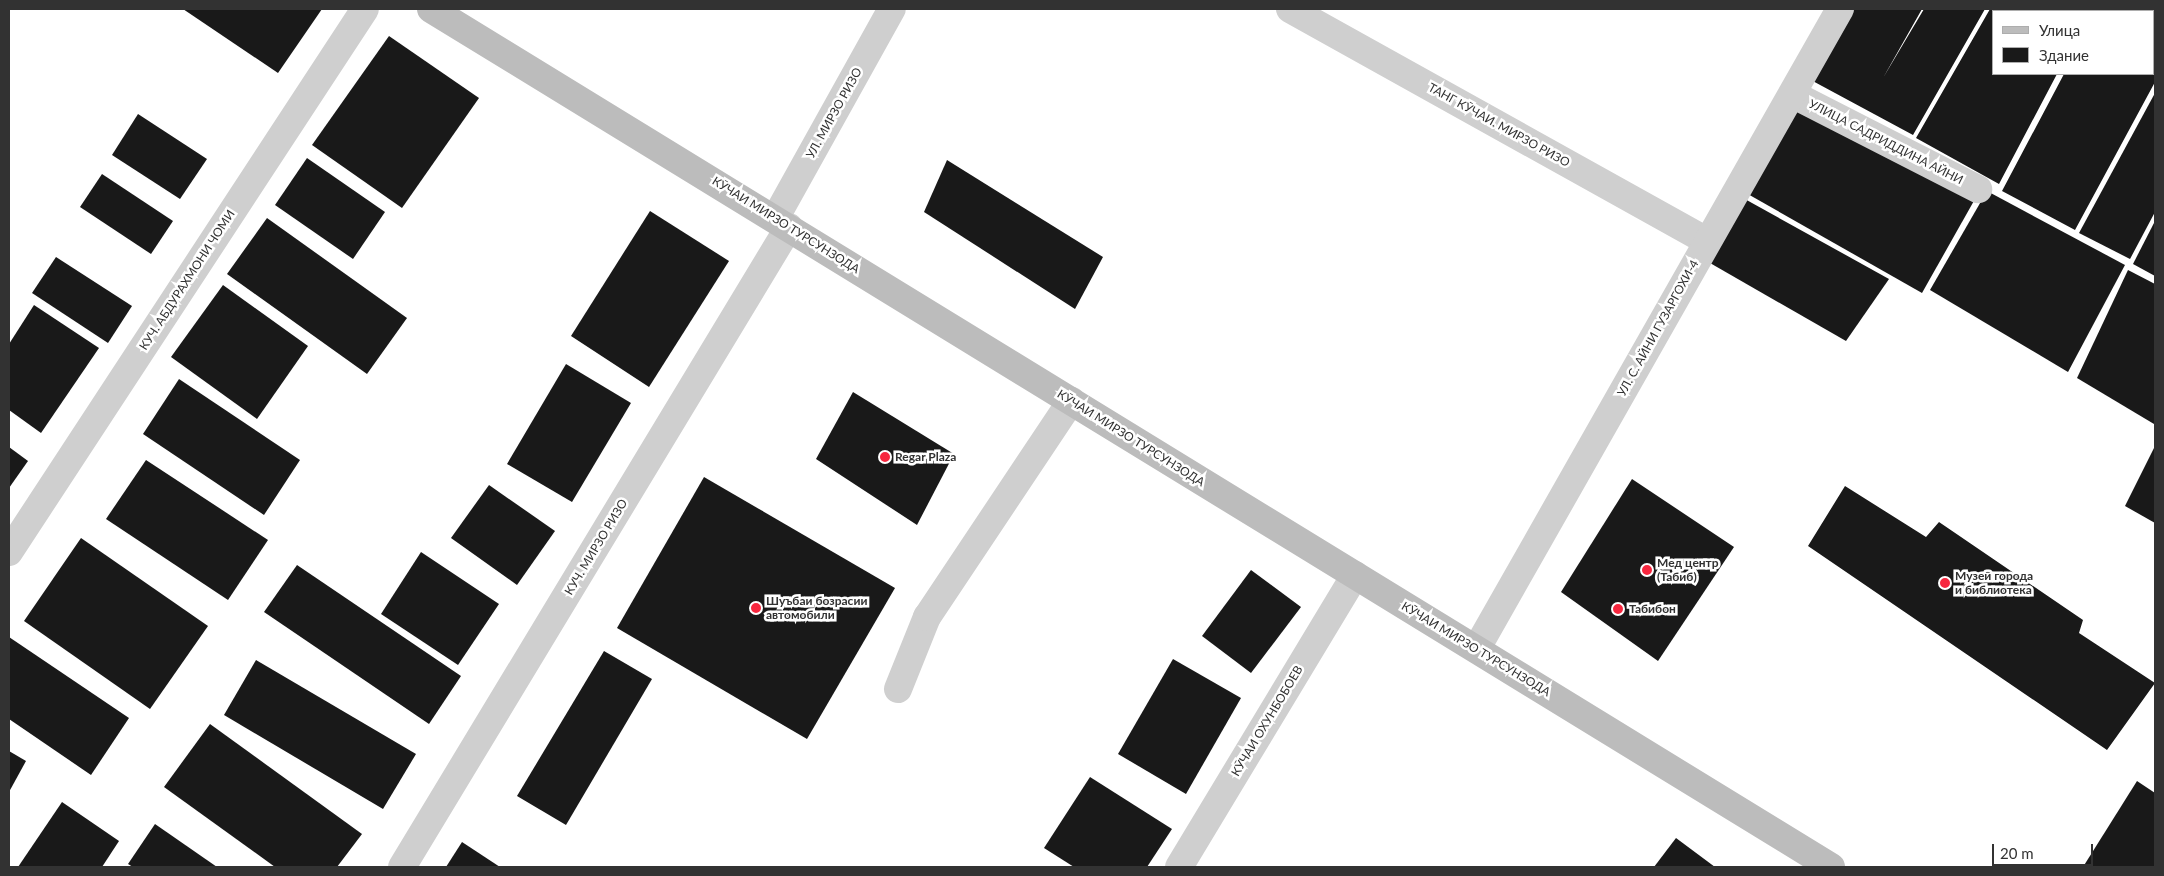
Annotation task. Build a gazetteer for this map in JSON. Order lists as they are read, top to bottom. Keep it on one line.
{"streets":{"main road":["КӮЧАИ МИРЗО ТУРСУНЗОДА"],"street":["УЛ. МИРЗО РИЗО","ТАНГ КӮЧАИ. МИРЗО РИЗО","УЛИЦА САДРИДДИНА АЙНИ","КУЧ. АБДУРАХМОНИ ЧОМИ","УЛ. С. АЙНИ ГУЗАРГОХИ-4","КУЧ. МИРЗО РИЗО","КӮЧАИ ОХУНБОБОЕВ"]},"crossings":[["УЛ. МИРЗО РИЗО","КӮЧАИ МИРЗО ТУРСУНЗОДА"],["УЛ. МИРЗО РИЗО","КУЧ. МИРЗО РИЗО"],["ТАНГ КӮЧАИ. МИРЗО РИЗО","УЛ. С. АЙНИ ГУЗАРГОХИ-4"],["УЛИЦА САДРИДДИНА АЙНИ","УЛ. С. АЙНИ ГУЗАРГОХИ-4"],["КӮЧАИ МИРЗО ТУРСУНЗОДА","УЛ. С. АЙНИ ГУЗАРГОХИ-4"],["КӮЧАИ МИРЗО ТУРСУНЗОДА","КУЧ. МИРЗО РИЗО"],["КӮЧАИ МИРЗО ТУРСУНЗОДА","КӮЧАИ ОХУНБОБОЕВ"]],"places":["Regar Plaza","Мед центр (Табиб)","Музей города и библиотека","Шуъбаи бозрасии автомобили","Табибон"],"legend":["Улица","Здание"],"scale_bar":"20 m"}
